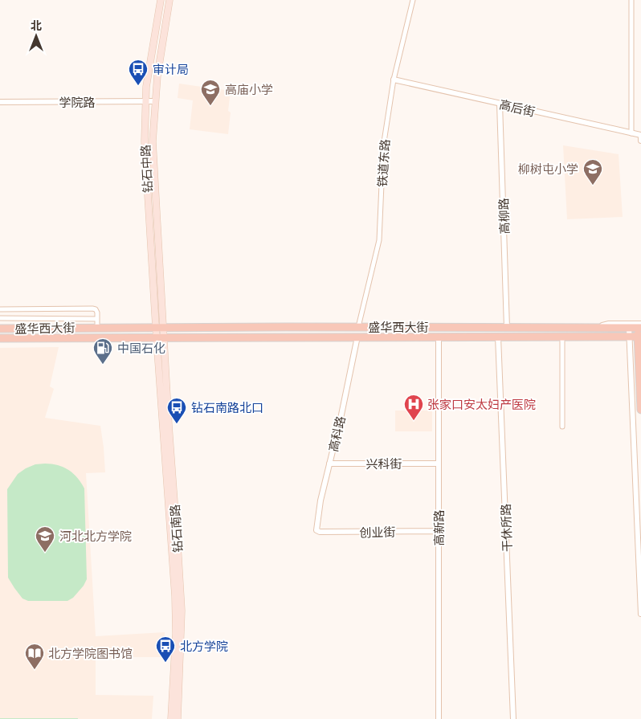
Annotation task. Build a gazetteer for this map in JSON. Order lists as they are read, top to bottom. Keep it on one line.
{"streets":{"main road":["钻石中路","盛华西大街","钻石南路"],"street":["学院路","高后街","铁道东路","高柳路","高科路","兴科街","高新路","干休所路","创业街"]},"crossings":[["学院路","钻石中路"],["高后街","铁道东路"],["高后街","高柳路"],["铁道东路","盛华西大街"],["钻石中路","盛华西大街"],["钻石中路","钻石南路"],["高柳路","盛华西大街"],["盛华西大街","高科路"],["盛华西大街","高新路"],["盛华西大街","干休所路"],["盛华西大街","钻石南路"],["高科路","兴科街"],["高科路","创业街"],["兴科街","高新路"],["高新路","创业街"]],"places":{"bus stop":["审计局","钻石南路北口","北方学院"],"school or university":["高庙小学","柳树屯小学","河北北方学院"],"fuel station":["中国石化"],"hospital":["张家口安太妇产医院"],"library":["北方学院图书馆"]},"north":"top"}
